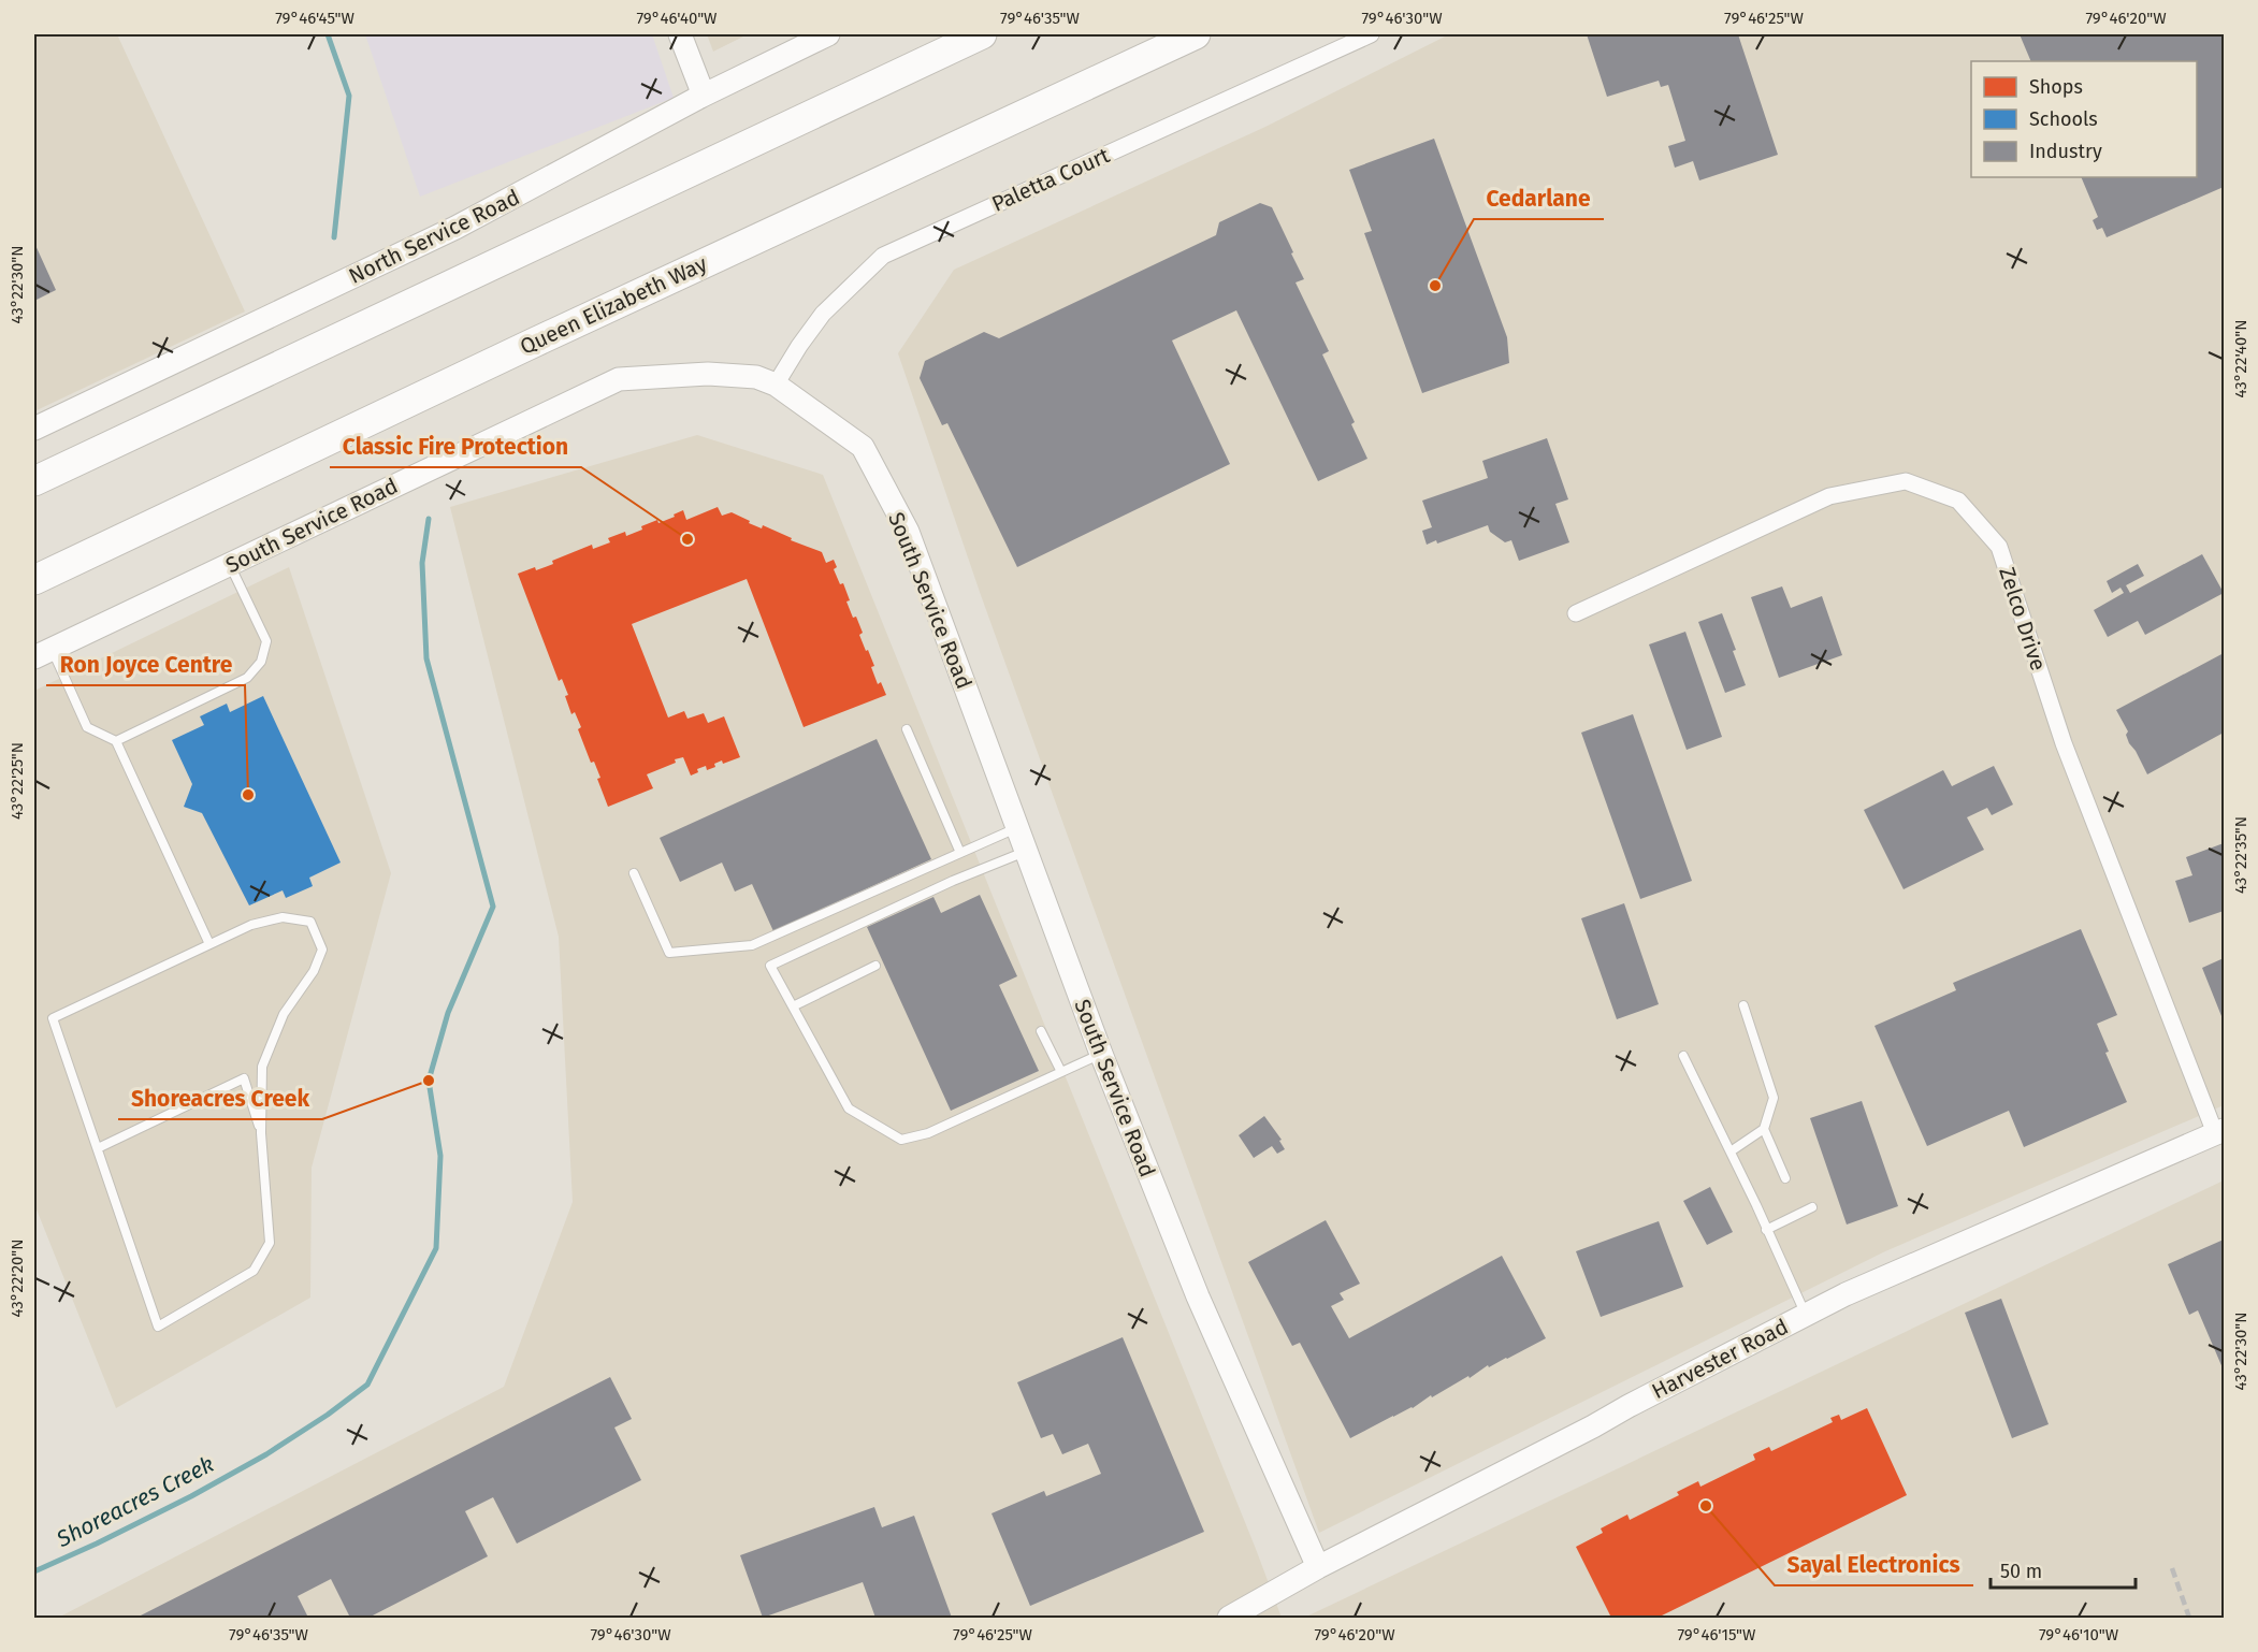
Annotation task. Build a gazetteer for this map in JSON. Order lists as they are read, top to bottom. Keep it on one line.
{"streets":{"highway":["Queen Elizabeth Way"],"street":["Paletta Court","North Service Road","South Service Road","Zelco Drive","Harvester Road"]},"crossings":[["Paletta Court","South Service Road"],["South Service Road","Harvester Road"],["Zelco Drive","Harvester Road"]],"water":["Shoreacres Creek"],"places":["Cedarlane","Classic Fire Protection","Ron Joyce Centre","Shoreacres Creek","Sayal Electronics"],"legend":["Shops","Schools","Industry"],"scale_bar":"50 m","coordinates":["79°46'45\"W","79°46'40\"W","79°46'35\"W","79°46'30\"W","79°46'25\"W","79°46'20\"W","43°22'30\"N","43°22'40\"N","43°22'25\"N","43°22'35\"N","43°22'20\"N","79°46'15\"W","79°46'10\"W"]}
